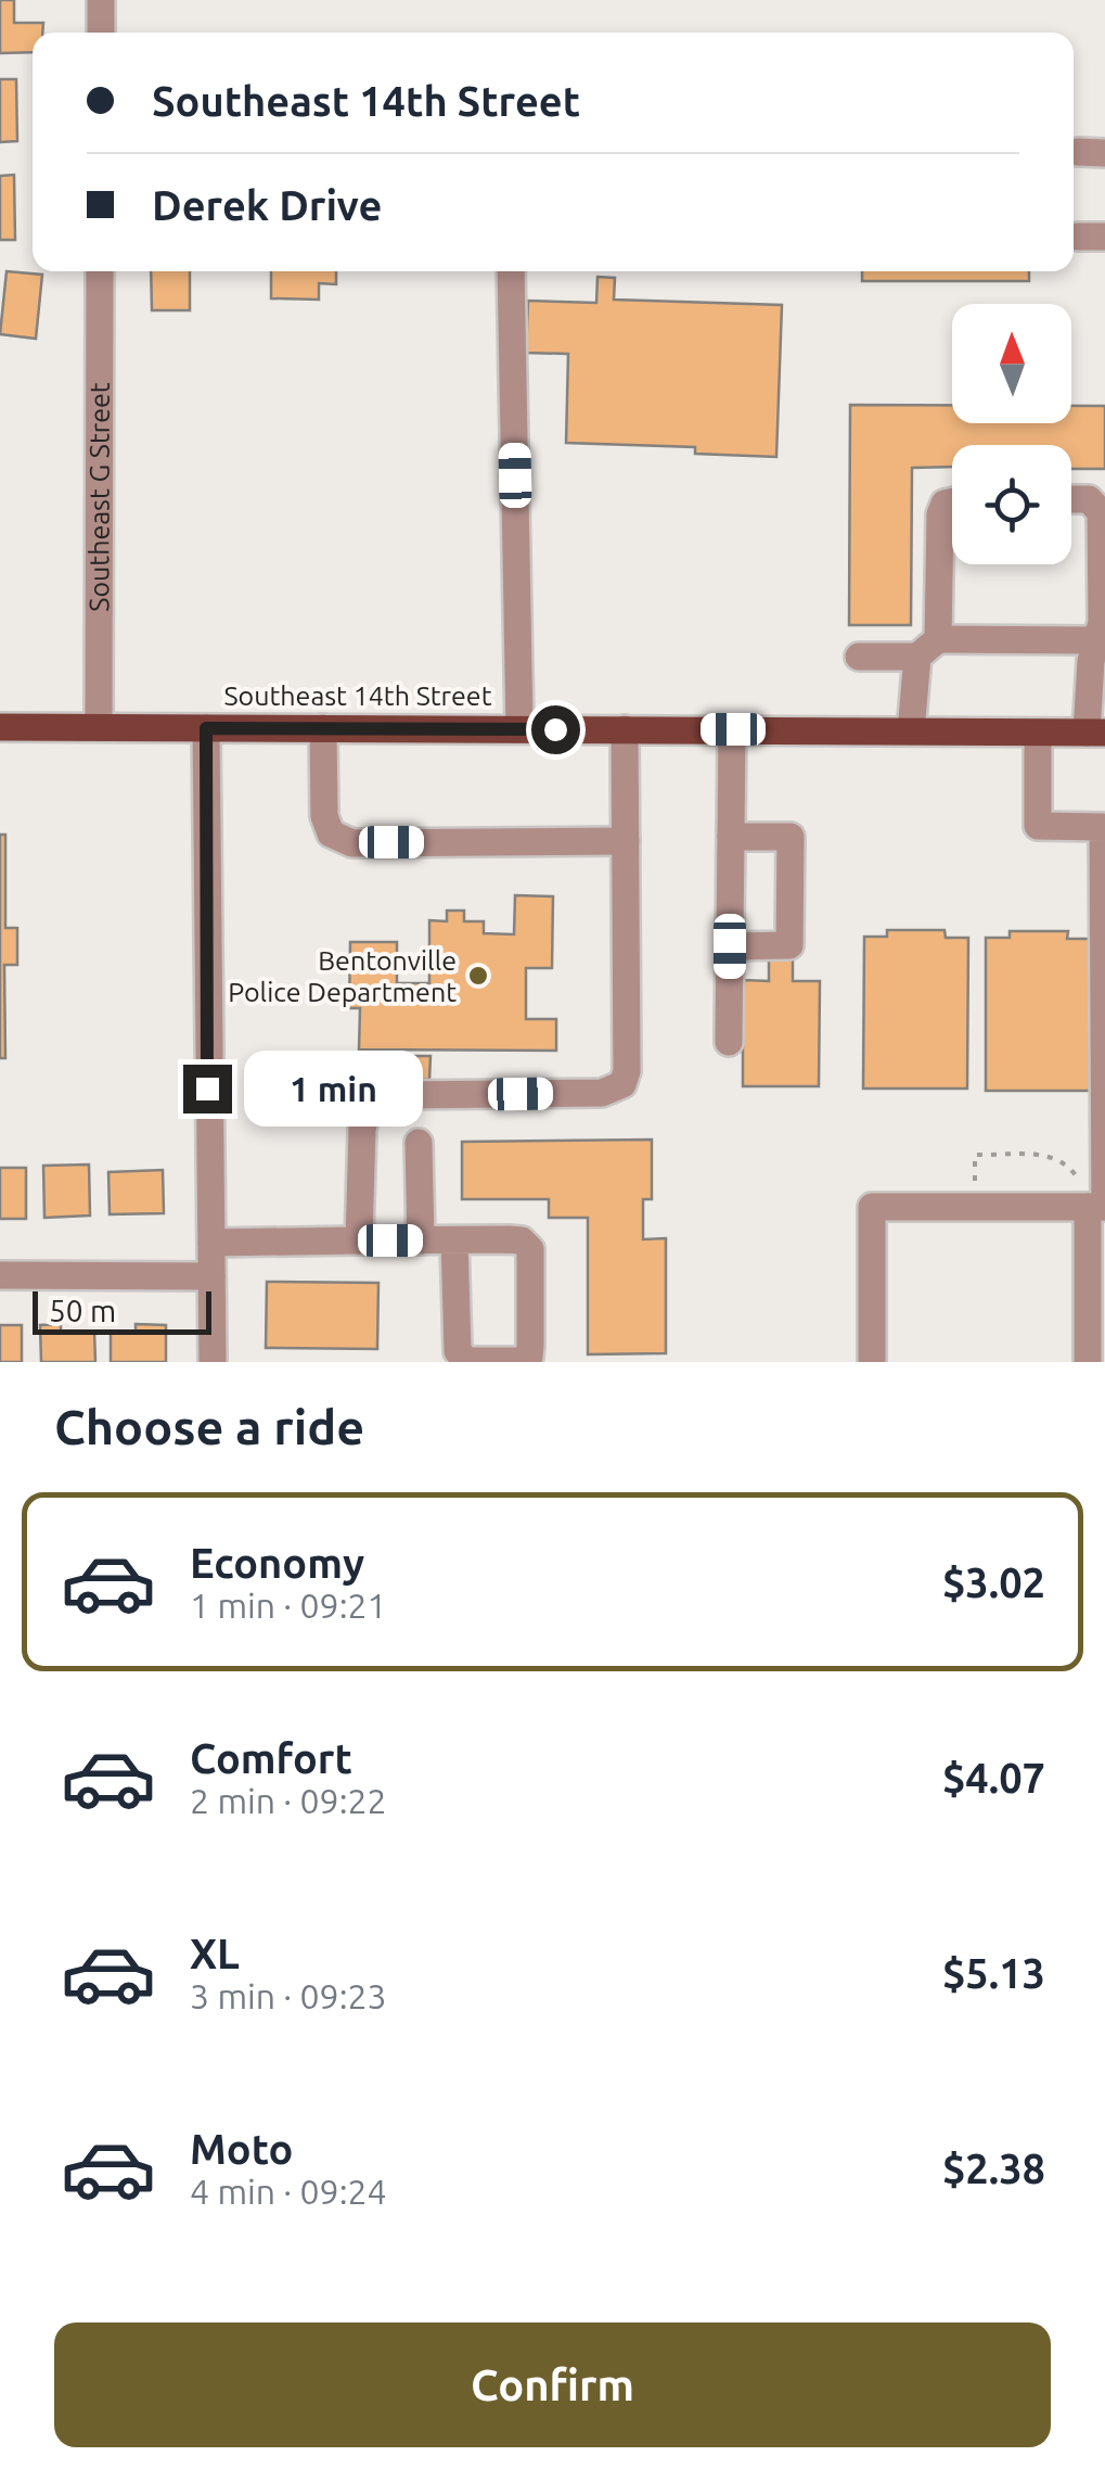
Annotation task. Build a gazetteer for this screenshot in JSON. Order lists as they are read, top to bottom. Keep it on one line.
{"streets":{"main road":["Southeast 14th Street"],"street":["Southeast G Street"]},"crossings":[["Southeast G Street","Southeast 14th Street"]],"places":["Bentonville Police Department"],"scale_bar":"50 m","north":"top","page":{"banner":["Southeast 14th Street","Derek Drive"],"bubble":"1 min","scale":"50 m","heading":"Choose a ride","list":[{"name":"Economy","note":"1 min · 09:21","value":"$3.02"},{"name":"Comfort","note":"2 min · 09:22","value":"$4.07"},{"name":"XL","note":"3 min · 09:23","value":"$5.13"},{"name":"Moto","note":"4 min · 09:24","value":"$2.38"}],"buttons":"Confirm"}}
